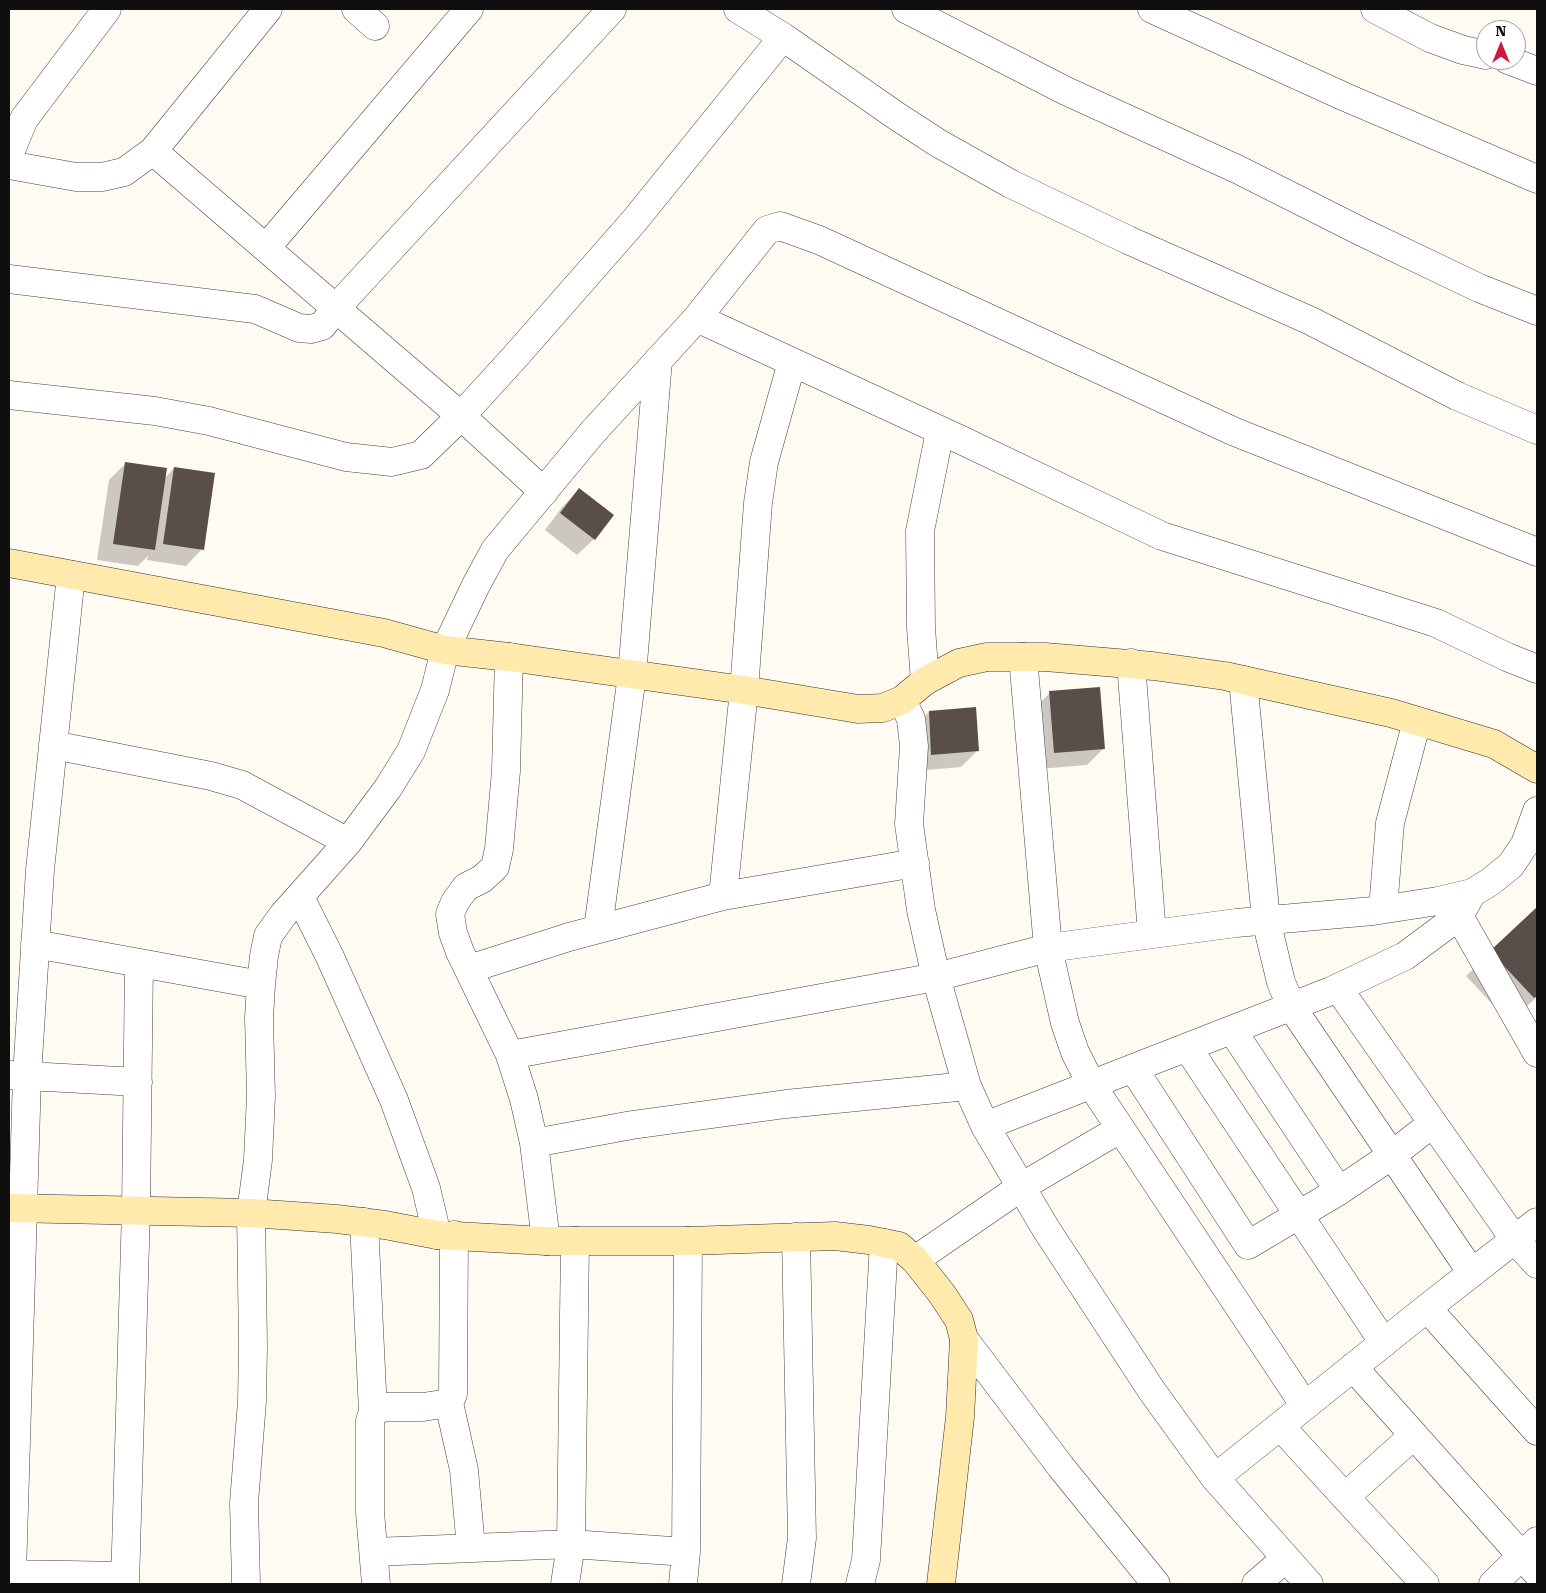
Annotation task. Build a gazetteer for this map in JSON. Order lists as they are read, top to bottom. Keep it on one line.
{"north":"top"}
